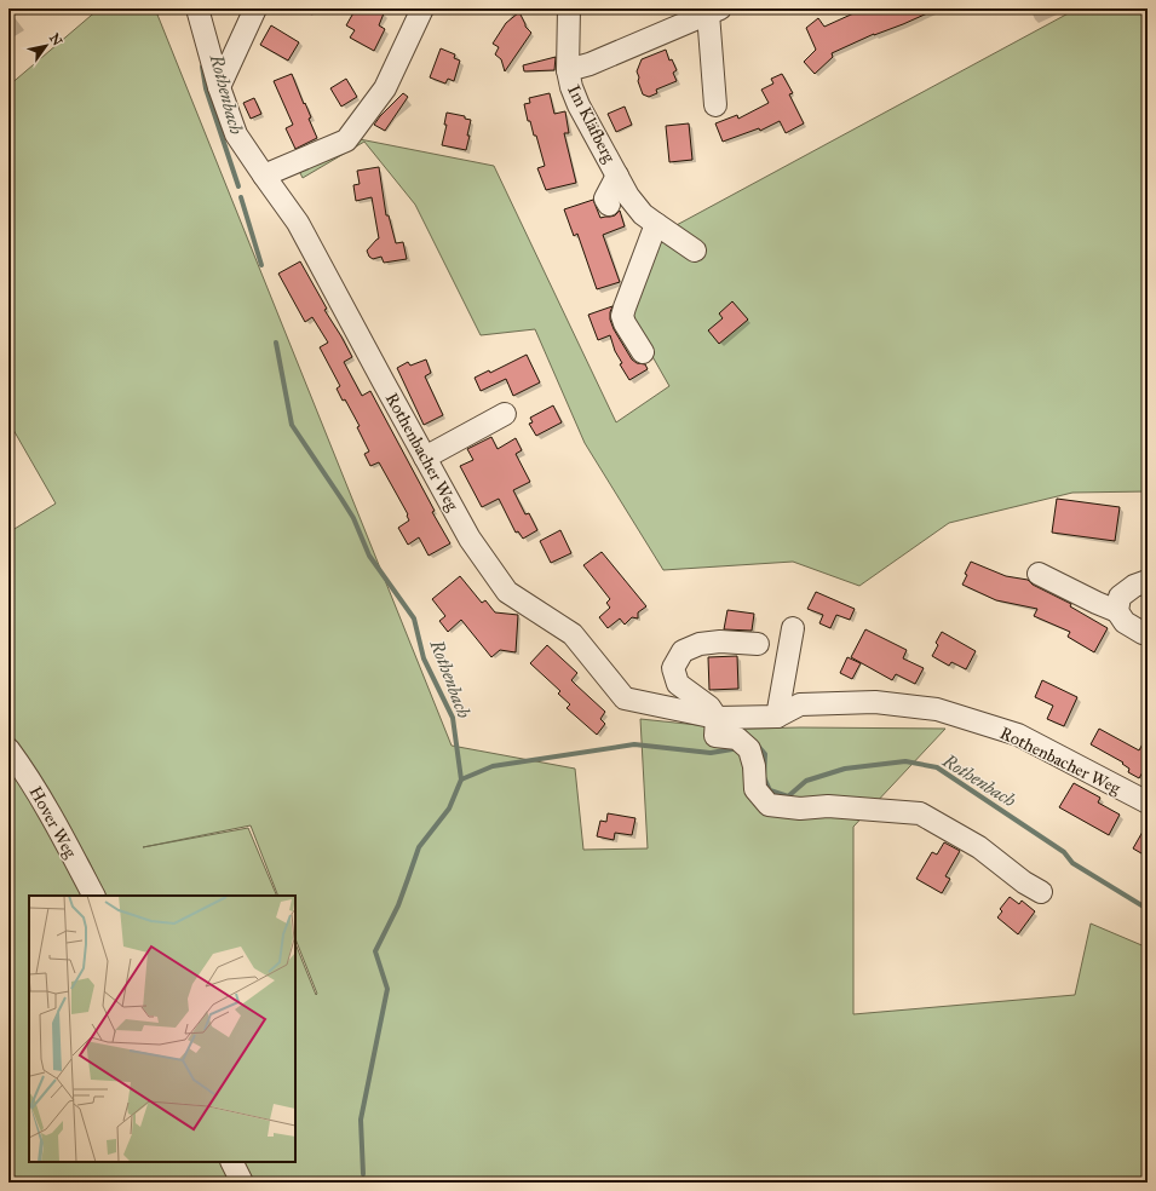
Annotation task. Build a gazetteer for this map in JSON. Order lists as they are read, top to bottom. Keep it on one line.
{"streets":{"street":["Im Kläfberg","Rothenbacher Weg","Hover Weg"]},"water":["Rothenbach"],"north":"top right"}
